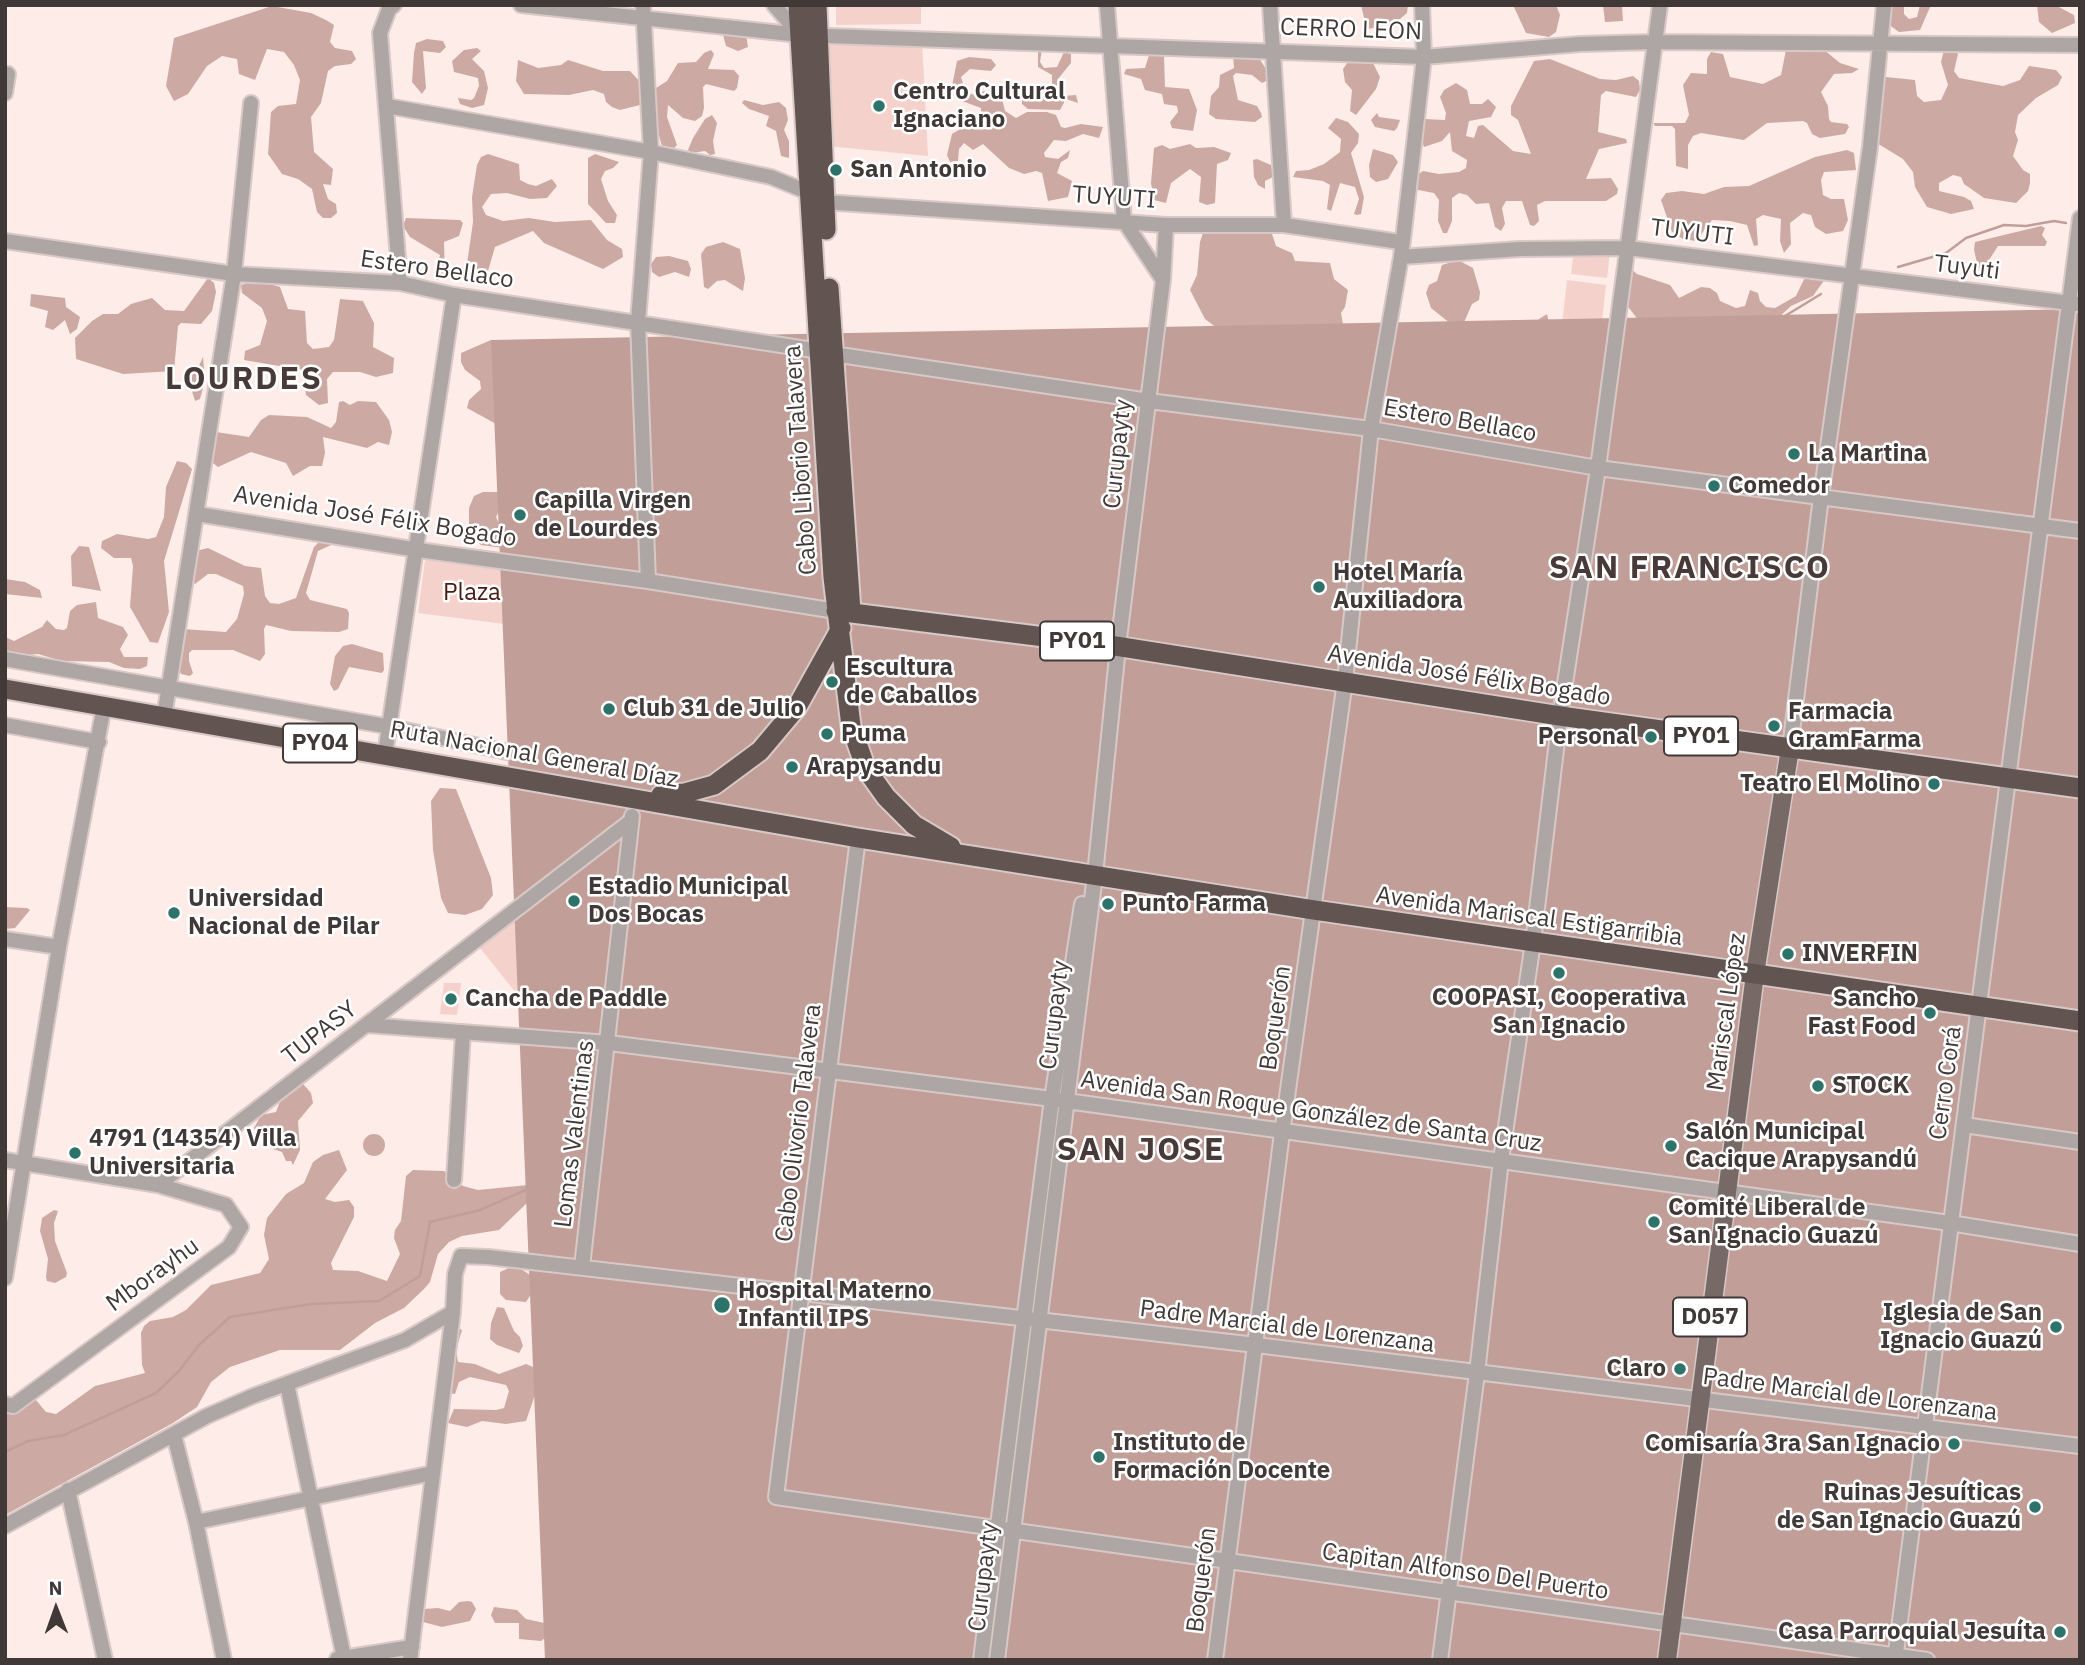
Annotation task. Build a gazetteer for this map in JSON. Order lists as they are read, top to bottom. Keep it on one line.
{"streets":{"highway":["Cabo Liborio Talavera","Avenida José Félix Bogado","PY01","PY04","Ruta Nacional General Díaz","Avenida Mariscal Estigarribia"],"main road":["Mariscal López","D057"],"street":["CERRO LEON","TUYUTI","Tuyuti","Estero Bellaco","Curupayty","Boquerón","TUPASY","Cerro Corá","Avenida San Roque González de Santa Cruz","Cabo Olivorio Talavera","Lomas Valentinas","Mborayhu","Padre Marcial de Lorenzana","Capitan Alfonso Del Puerto"]},"crossings":[["CERRO LEON","Cabo Liborio Talavera"],["CERRO LEON","Mariscal López"],["CERRO LEON","Boquerón"],["TUYUTI","Tuyuti"],["TUYUTI","Curupayty"],["TUYUTI","Cabo Liborio Talavera"],["TUYUTI","Mariscal López"],["TUYUTI","Boquerón"],["Tuyuti","Mariscal López"],["Tuyuti","Cerro Corá"],["Estero Bellaco","Curupayty"],["Estero Bellaco","Cabo Liborio Talavera"],["Estero Bellaco","Mariscal López"],["Estero Bellaco","Boquerón"],["Estero Bellaco","Cerro Corá"],["Curupayty","Avenida José Félix Bogado"],["Curupayty","Avenida Mariscal Estigarribia"],["Curupayty","Avenida San Roque González de Santa Cruz"],["Curupayty","Padre Marcial de Lorenzana"],["Curupayty","Capitan Alfonso Del Puerto"],["Cabo Liborio Talavera","Avenida José Félix Bogado"],["Cabo Liborio Talavera","Ruta Nacional General Díaz"],["Cabo Liborio Talavera","Avenida Mariscal Estigarribia"],["Avenida José Félix Bogado","Mariscal López"],["Avenida José Félix Bogado","Boquerón"],["Avenida José Félix Bogado","Cerro Corá"],["Ruta Nacional General Díaz","Avenida Mariscal Estigarribia"],["Ruta Nacional General Díaz","Cabo Olivorio Talavera"],["Ruta Nacional General Díaz","Lomas Valentinas"],["Avenida Mariscal Estigarribia","Mariscal López"],["Avenida Mariscal Estigarribia","Boquerón"],["Avenida Mariscal Estigarribia","Cerro Corá"],["Mariscal López","Avenida San Roque González de Santa Cruz"],["Mariscal López","Padre Marcial de Lorenzana"],["Mariscal López","Capitan Alfonso Del Puerto"],["Boquerón","Avenida San Roque González de Santa Cruz"],["Boquerón","Padre Marcial de Lorenzana"],["Boquerón","Capitan Alfonso Del Puerto"],["TUPASY","Avenida San Roque González de Santa Cruz"],["TUPASY","Lomas Valentinas"],["TUPASY","Mborayhu"],["Cerro Corá","Avenida San Roque González de Santa Cruz"],["Cerro Corá","Padre Marcial de Lorenzana"],["Cerro Corá","Capitan Alfonso Del Puerto"],["Avenida San Roque González de Santa Cruz","Cabo Olivorio Talavera"],["Avenida San Roque González de Santa Cruz","Lomas Valentinas"],["Cabo Olivorio Talavera","Padre Marcial de Lorenzana"],["Cabo Olivorio Talavera","Capitan Alfonso Del Puerto"],["Lomas Valentinas","Padre Marcial de Lorenzana"]],"districts":["LOURDES","SAN FRANCISCO","SAN JOSE"],"parks":["Plaza"],"places":["Centro Cultural Ignaciano","San Antonio","La Martina","Comedor","Capilla Virgen de Lourdes","Hotel María Auxiliadora","Escultura de Caballos","Club 31 de Julio","Farmacia GramFarma","Puma","Personal","Arapysandu","Teatro El Molino","Estadio Municipal Dos Bocas","Punto Farma","Universidad Nacional de Pilar","INVERFIN","COOPASI, Cooperativa San Ignacio","Cancha de Paddle","Sancho Fast Food","STOCK","Salón Municipal Cacique Arapysandú","4791 (14354) Villa Universitaria","Comité Liberal de San Ignacio Guazú","Hospital Materno Infantil IPS","Iglesia de San Ignacio Guazú","Claro","Comisaría 3ra San Ignacio","Instituto de Formación Docente","Ruinas Jesuíticas de San Ignacio Guazú","Casa Parroquial Jesuíta"],"north":"top"}
